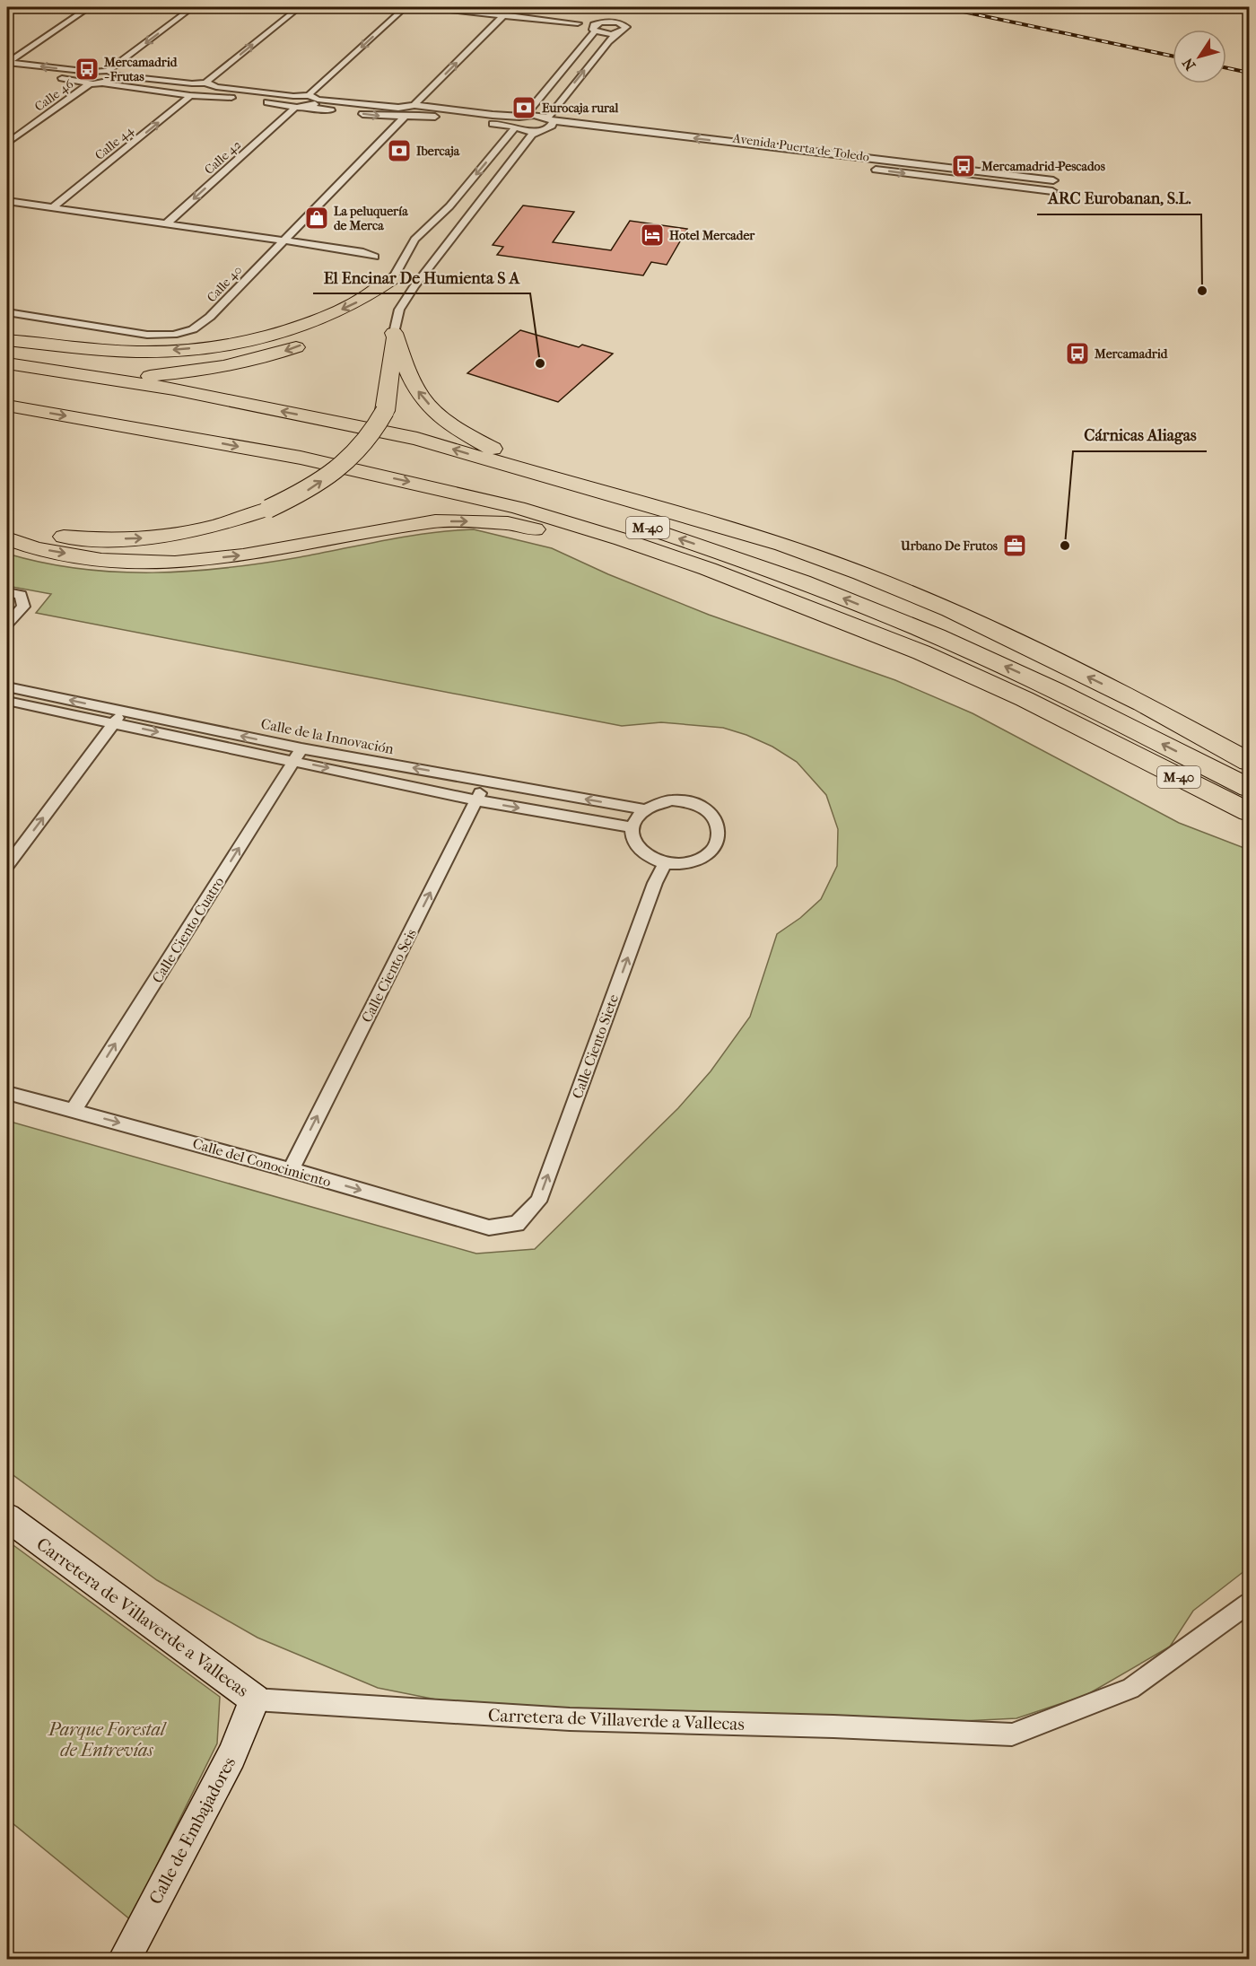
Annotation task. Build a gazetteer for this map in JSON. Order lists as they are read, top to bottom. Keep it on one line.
{"streets":{"highway":["M-40"],"main road":["Carretera de Villaverde a Vallecas","Calle de Embajadores"],"street":["Calle 46","Calle 44","Avenida Puerta de Toledo","Calle 42","Calle 40","Calle de la Innovación","Calle Ciento Cuatro","Calle Ciento Seis","Calle Ciento Siete","Calle del Conocimiento"]},"crossings":[["Calle de la Innovación","Calle Ciento Cuatro"],["Calle de la Innovación","Calle Ciento Seis"],["Calle de la Innovación","Calle Ciento Siete"],["Calle Ciento Cuatro","Calle del Conocimiento"],["Calle Ciento Seis","Calle del Conocimiento"],["Calle Ciento Siete","Calle del Conocimiento"],["Carretera de Villaverde a Vallecas","Calle de Embajadores"]],"one_way":["Calle Ciento Cuatro","Calle Ciento Seis","Calle Ciento Siete","Calle del Conocimiento"],"parks":["Parque Forestal de Entrevías"],"places":{"bus stop":["Mercamadrid - Frutas","Mercamadrid-Pescados","Mercamadrid"],"bank":["Eurocaja rural","Ibercaja"],"shop":["La peluquería de Merca"],"hotel":["Hotel Mercader"],"other":["ARC Eurobanan, S.L.","El Encinar De Humienta S A","Cárnicas Aliagas"],"office":["Urbano De Frutos"]},"north":"bottom left"}
